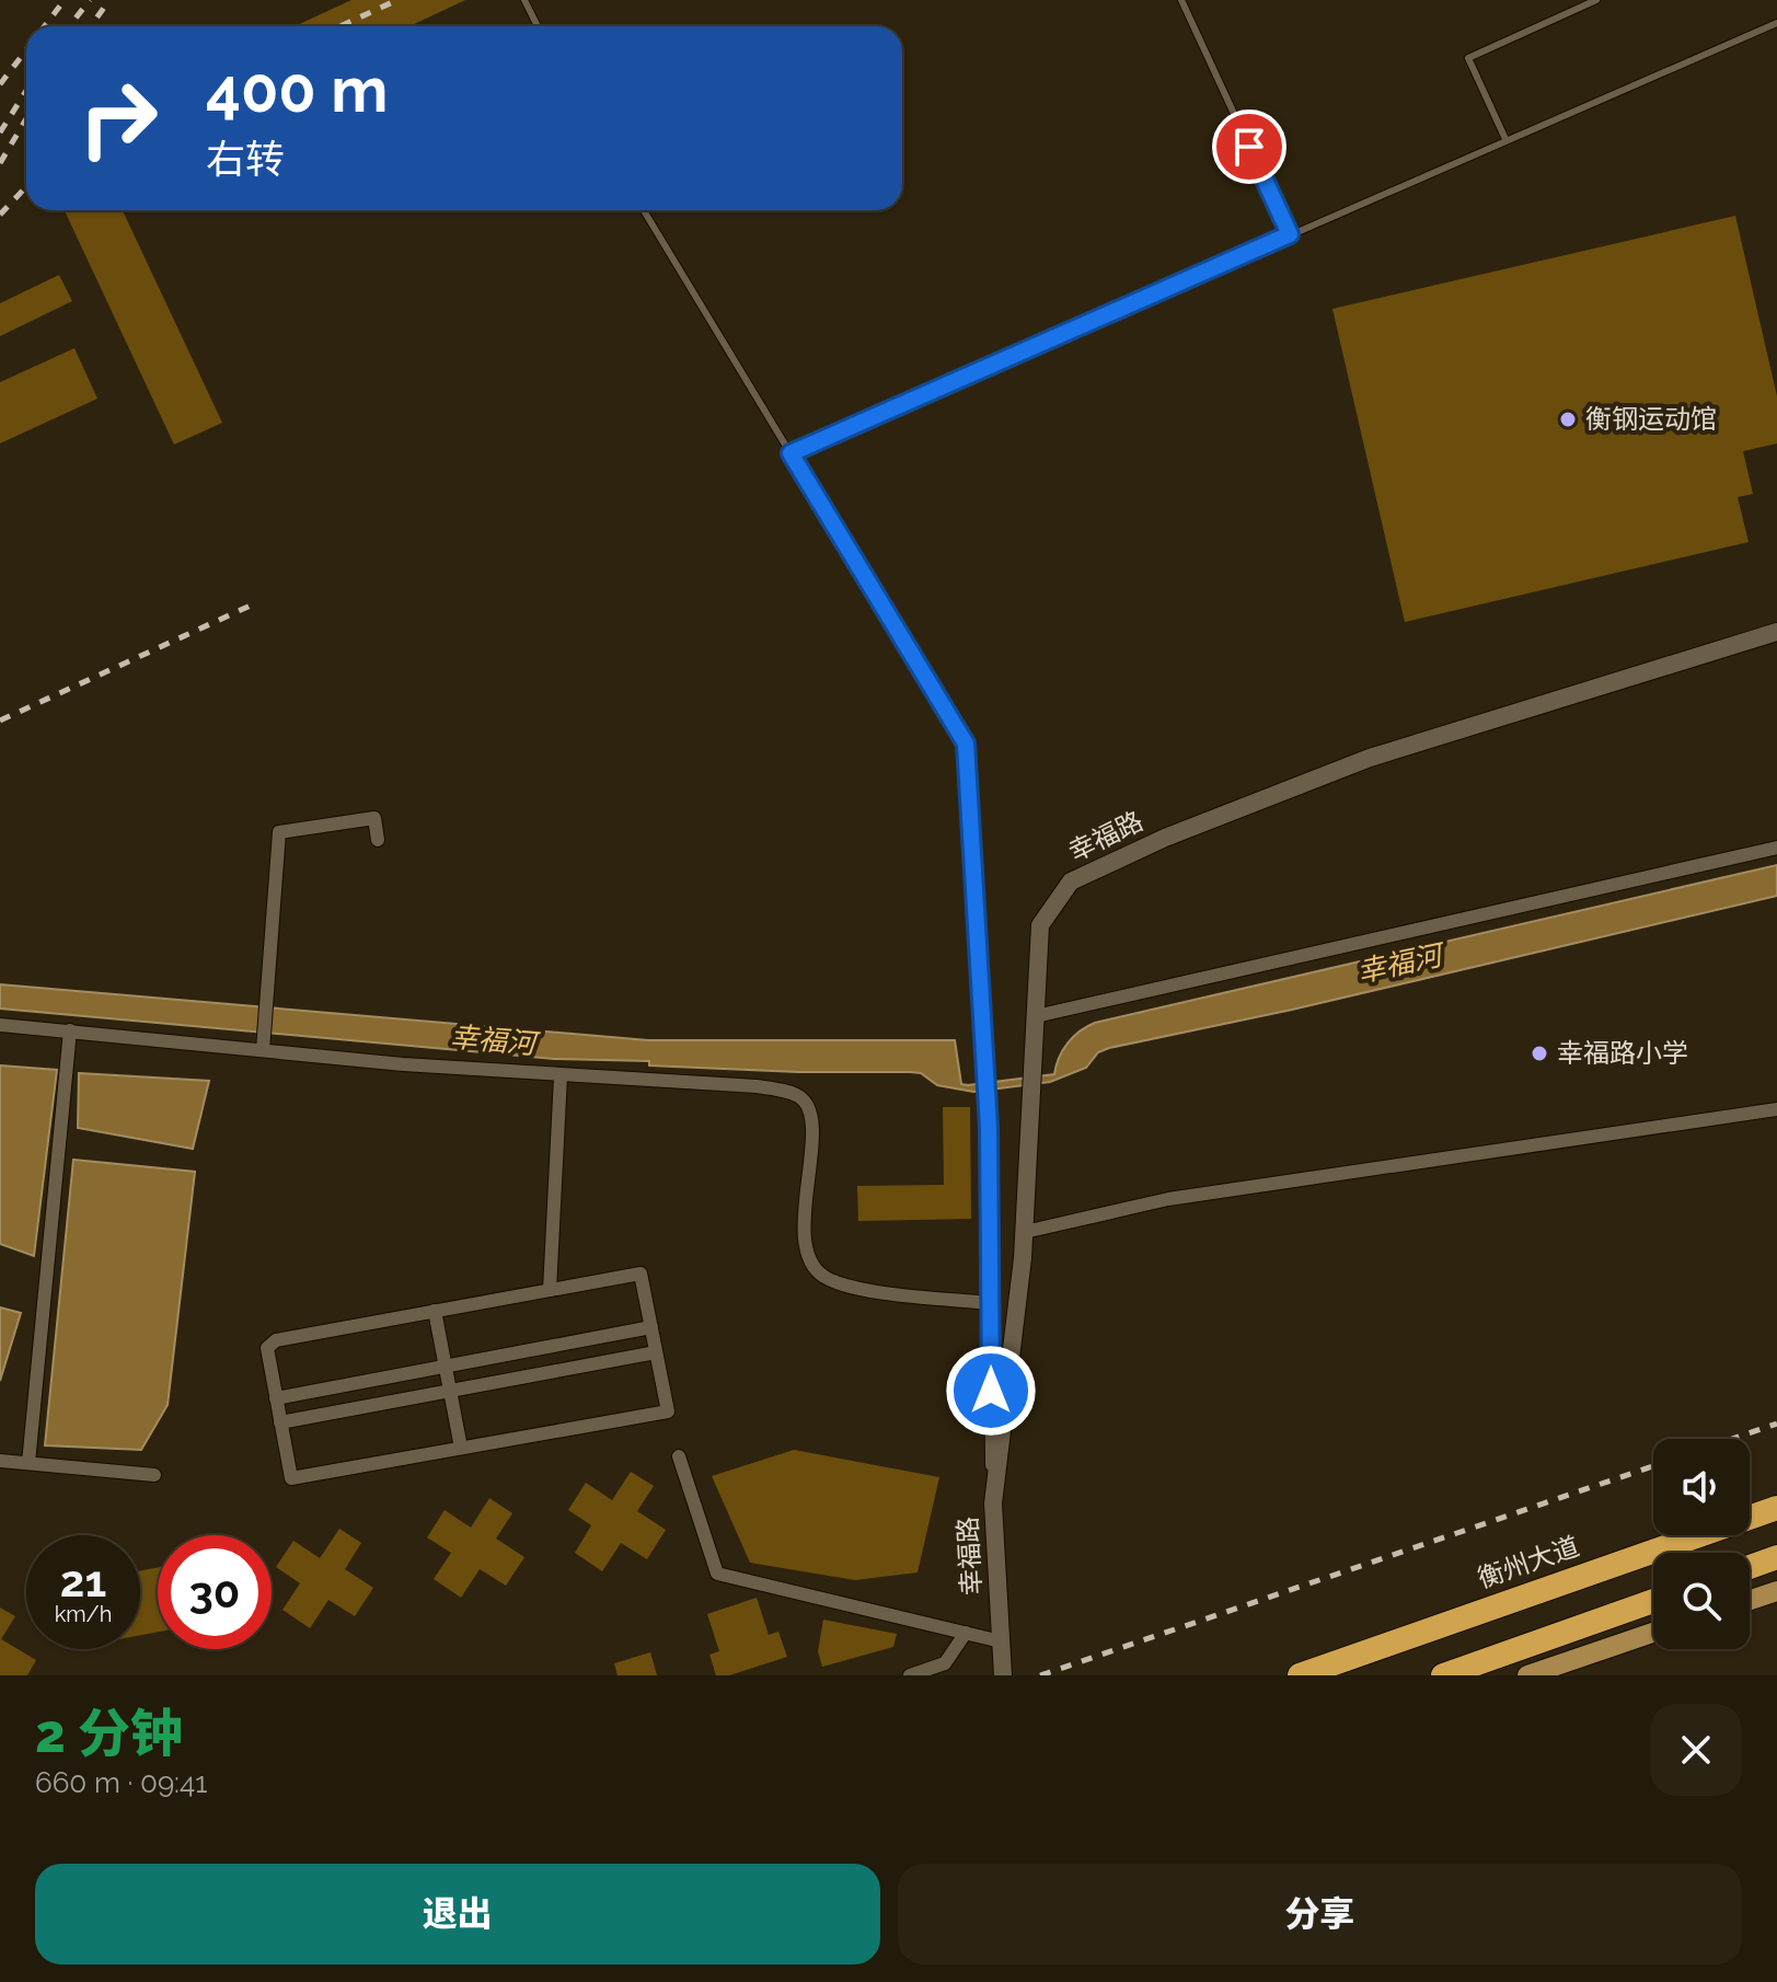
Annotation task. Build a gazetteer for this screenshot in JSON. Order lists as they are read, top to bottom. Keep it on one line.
{"streets":{"highway":["衡州大道"],"street":["幸福路"]},"water":["幸福河"],"places":["衡钢运动馆","幸福路小学"],"page":{"turn":["400 m","右转"],"speed":"21 km/h","limit":"30","heading":["2 分钟","660 m · 09:41"],"buttons":["退出","分享"]}}
